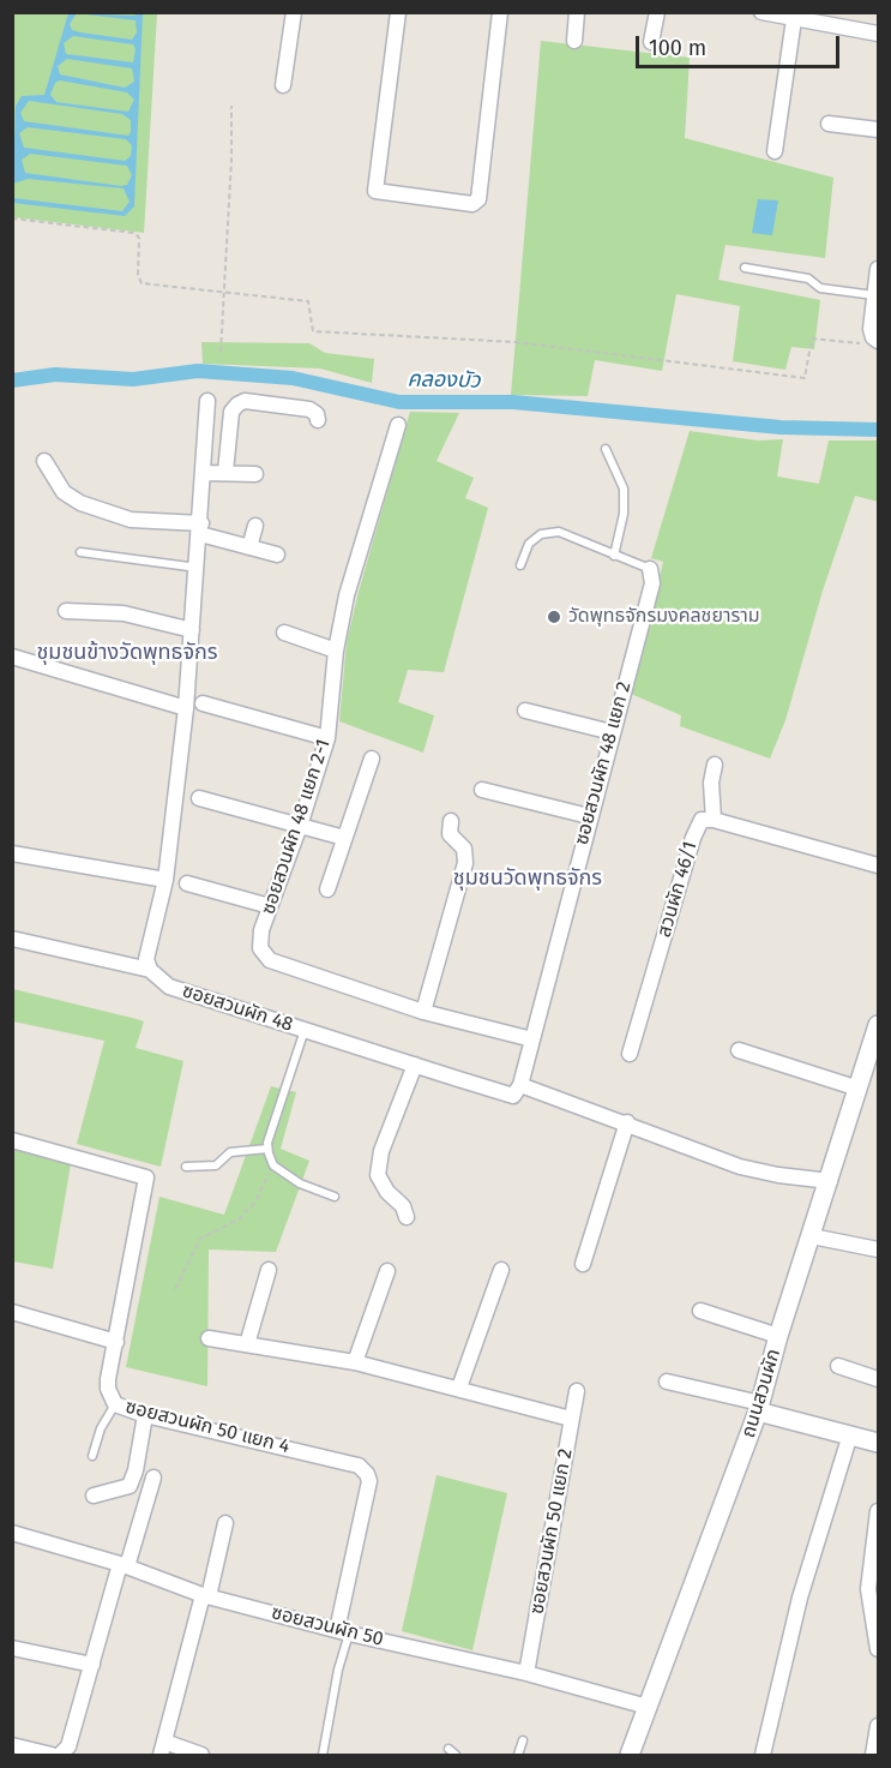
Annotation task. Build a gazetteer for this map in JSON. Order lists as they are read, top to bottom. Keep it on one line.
{"streets":{"street":["ซอยสวนผัก 48 แยก 2","ซอยสวนผัก 48 แยก 2-1","สวนผัก 46/1","ซอยสวนผัก 48","ถนนสวนผัก","ซอยสวนผัก 50 แยก 4","ซอยสวนผัก 50 แยก 2","ซอยสวนผัก 50"]},"crossings":[["ซอยสวนผัก 48 แยก 2","ซอยสวนผัก 48 แยก 2-1"],["ซอยสวนผัก 48 แยก 2","ซอยสวนผัก 48"],["ซอยสวนผัก 48","ถนนสวนผัก"],["ถนนสวนผัก","ซอยสวนผัก 50"],["ซอยสวนผัก 50 แยก 4","ซอยสวนผัก 50"],["ซอยสวนผัก 50 แยก 2","ซอยสวนผัก 50"]],"districts":["ชุมชนข้างวัดพุทธจักร","ชุมชนวัดพุทธจักร"],"water":["คลองบัว"],"places":["วัดพุทธจักรมงคลชยาราม"],"scale_bar":"100 m"}
